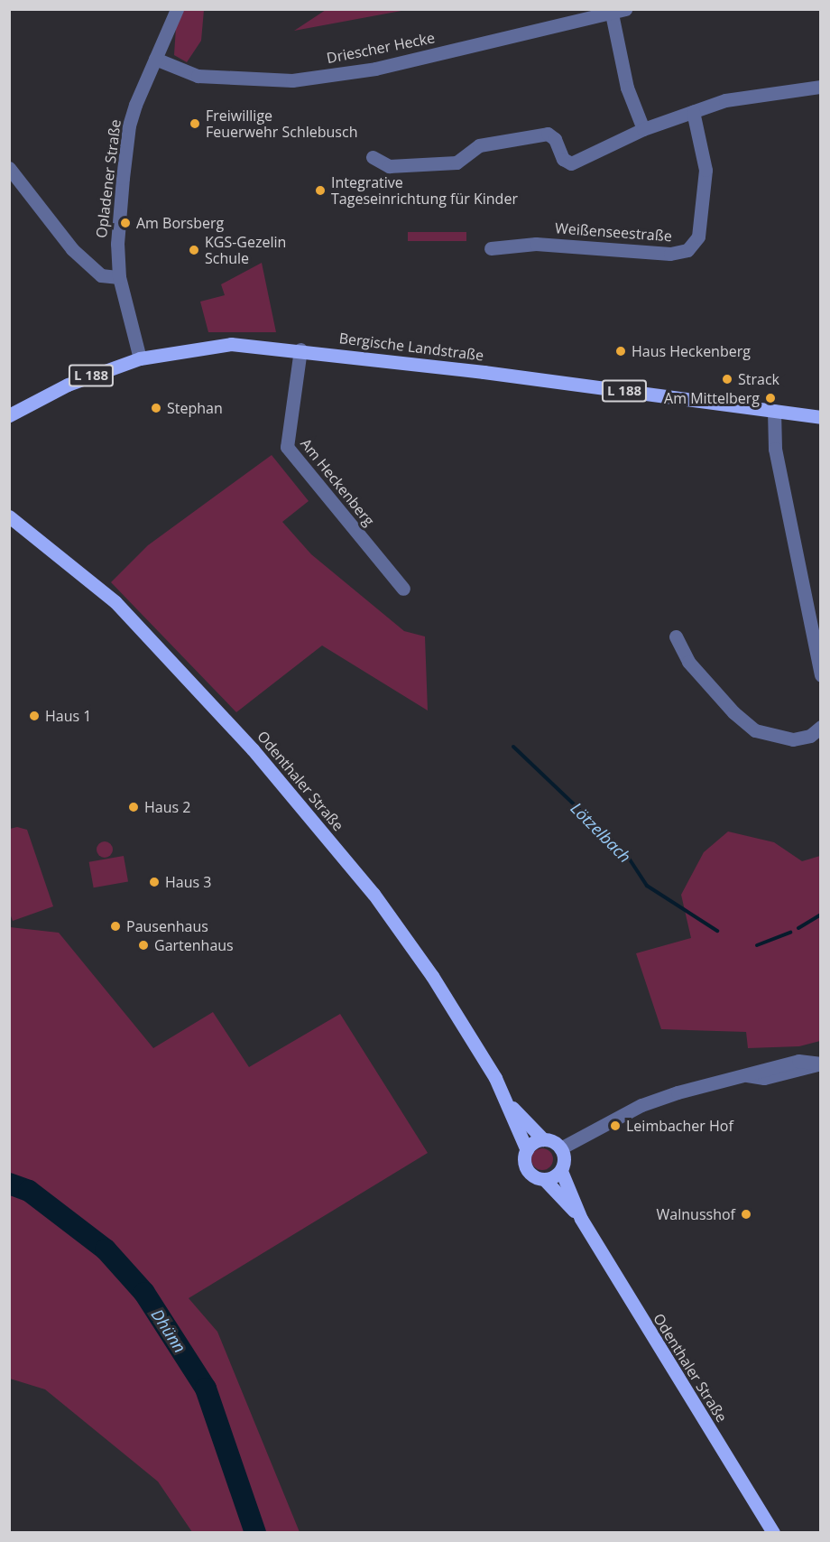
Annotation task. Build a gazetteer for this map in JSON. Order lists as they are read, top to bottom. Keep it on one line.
{"streets":{"main road":["Bergische Landstraße","L 188","Odenthaler Straße"],"street":["Driescher Hecke","Opladener Straße","Weißenseestraße","Am Heckenberg"]},"crossings":[["Driescher Hecke","Opladener Straße"],["Opladener Straße","Bergische Landstraße"],["Bergische Landstraße","Am Heckenberg"]],"water":["Lötzelbach","Dhünn"],"places":["Freiwillige Feuerwehr Schlebusch","Integrative Tageseinrichtung für Kinder","Am Borsberg","KGS-Gezelin Schule","Haus Heckenberg","Strack","Am Mittelberg","Stephan","Haus 1","Haus 2","Haus 3","Pausenhaus","Gartenhaus","Leimbacher Hof","Walnusshof"]}
